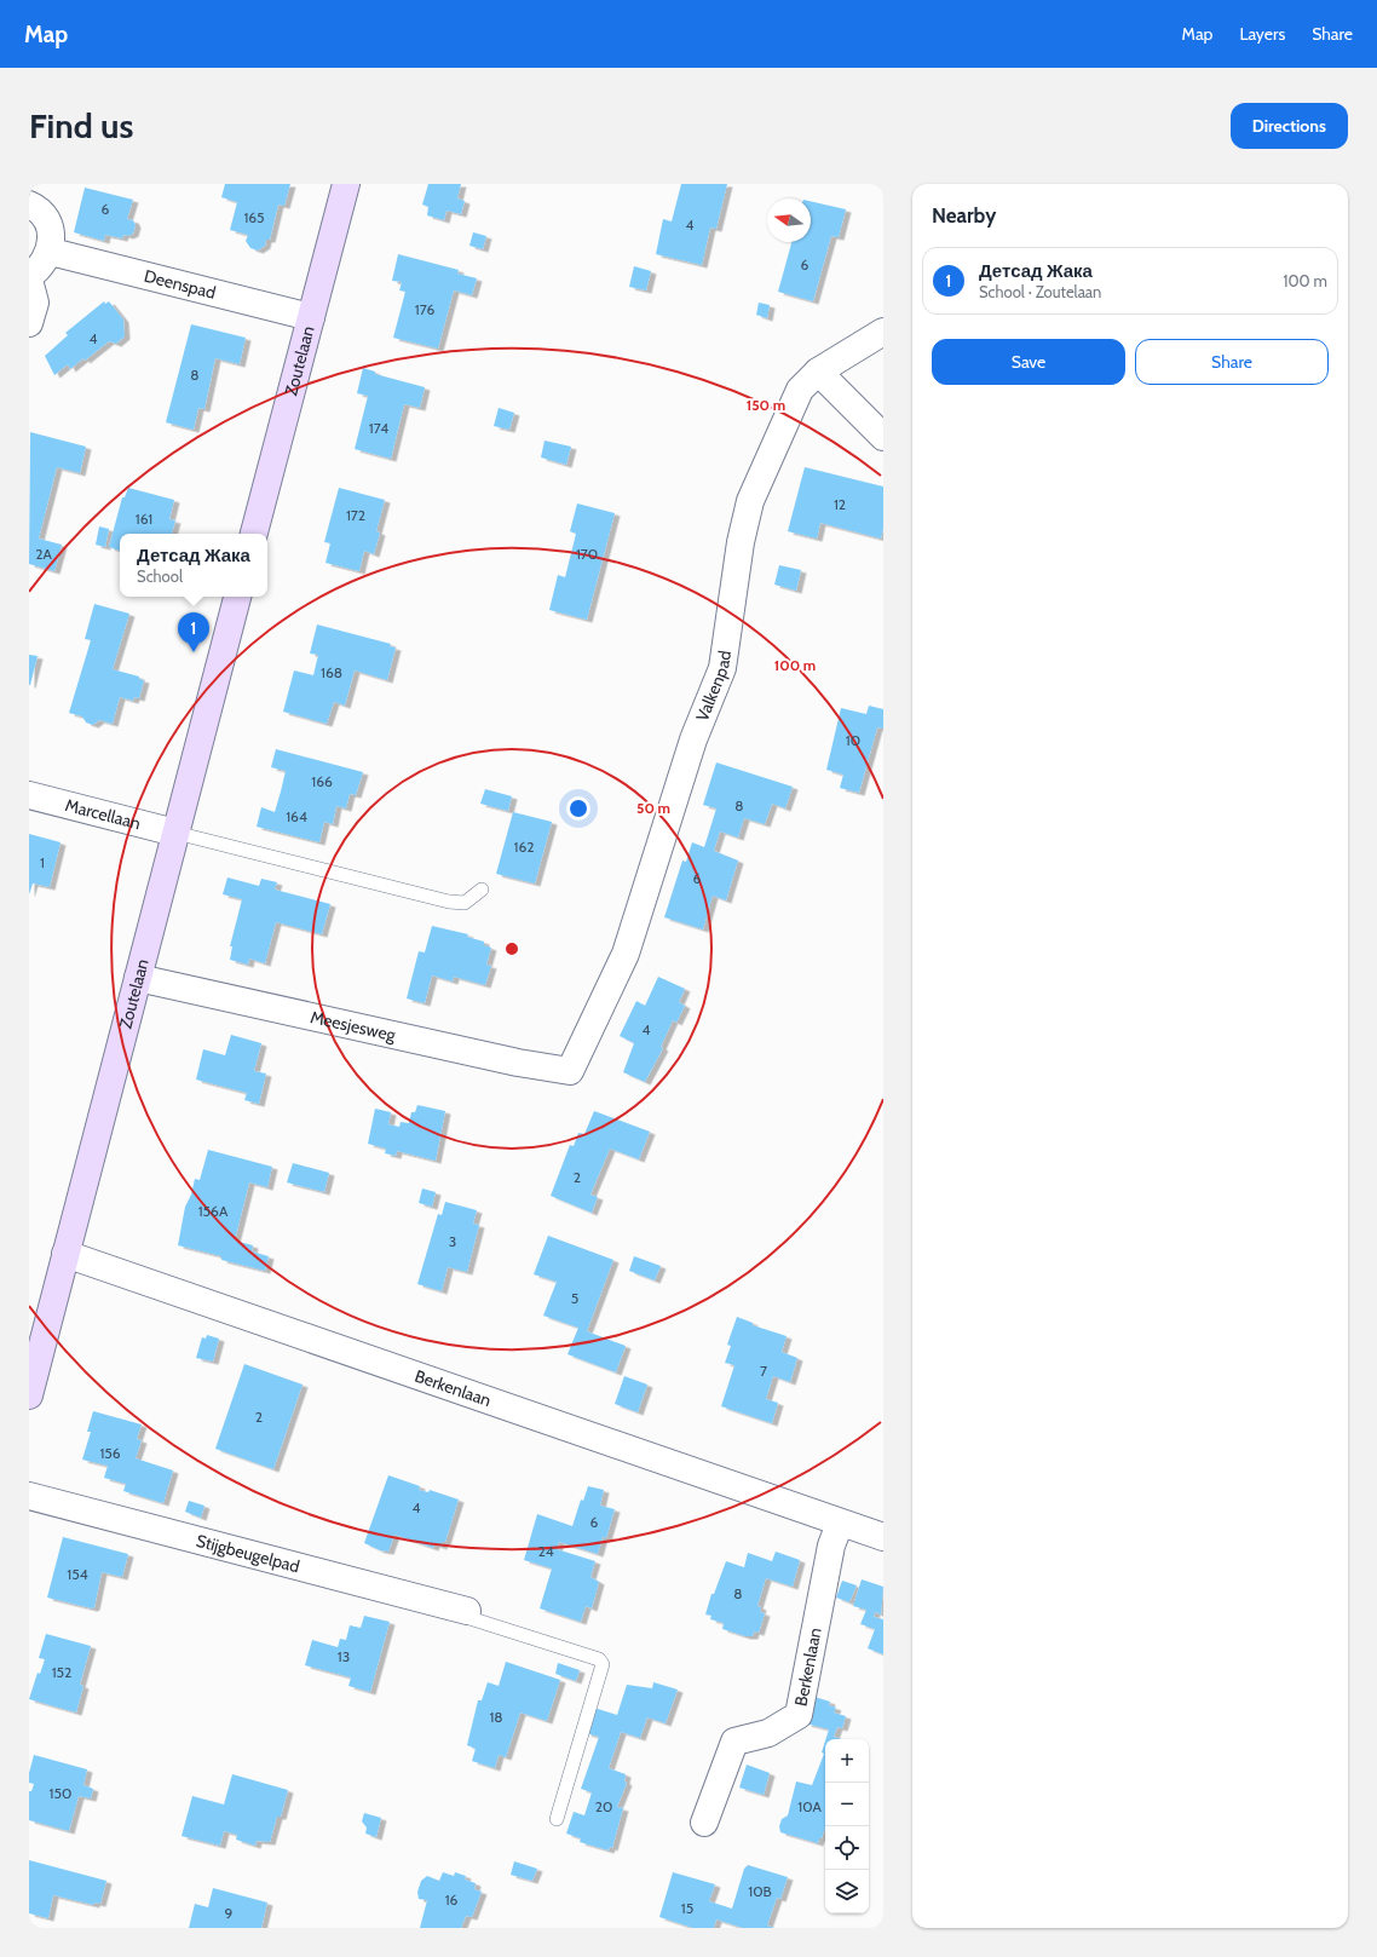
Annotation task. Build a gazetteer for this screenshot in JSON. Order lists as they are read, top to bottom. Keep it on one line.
{"streets":{"street":["Deenspad","Zoutelaan","Valkenpad","Marcellaan","Meesjesweg","Berkenlaan","Stijgbeugelpad"]},"crossings":[["Deenspad","Zoutelaan"],["Zoutelaan","Marcellaan"],["Zoutelaan","Meesjesweg"],["Zoutelaan","Berkenlaan"],["Valkenpad","Meesjesweg"]],"house_numbers":["6","165","4","6","176","4","8","174","12","172","161","2A","170","168","10","166","8","164","162","1","6","4","2","156A","3","5","7","2","156","4","6","24","154","8","13","152","18","150","20","10A","10B","16","15","9"],"north":"left","page":{"header":"Map","nav":["Map","Layers","Share"],"buttons":["Directions",["Save","Share"]],"title":"Find us","heading":"Nearby","list":[{"mark":"1","name":"Детсад Жака","note":"School · Zoutelaan","value":"100 m"}],"popup":["Детсад Жака","School"],"pins":"1","map_buttons":["+","−"]},"rings":["150 m","100 m","50 m"]}
